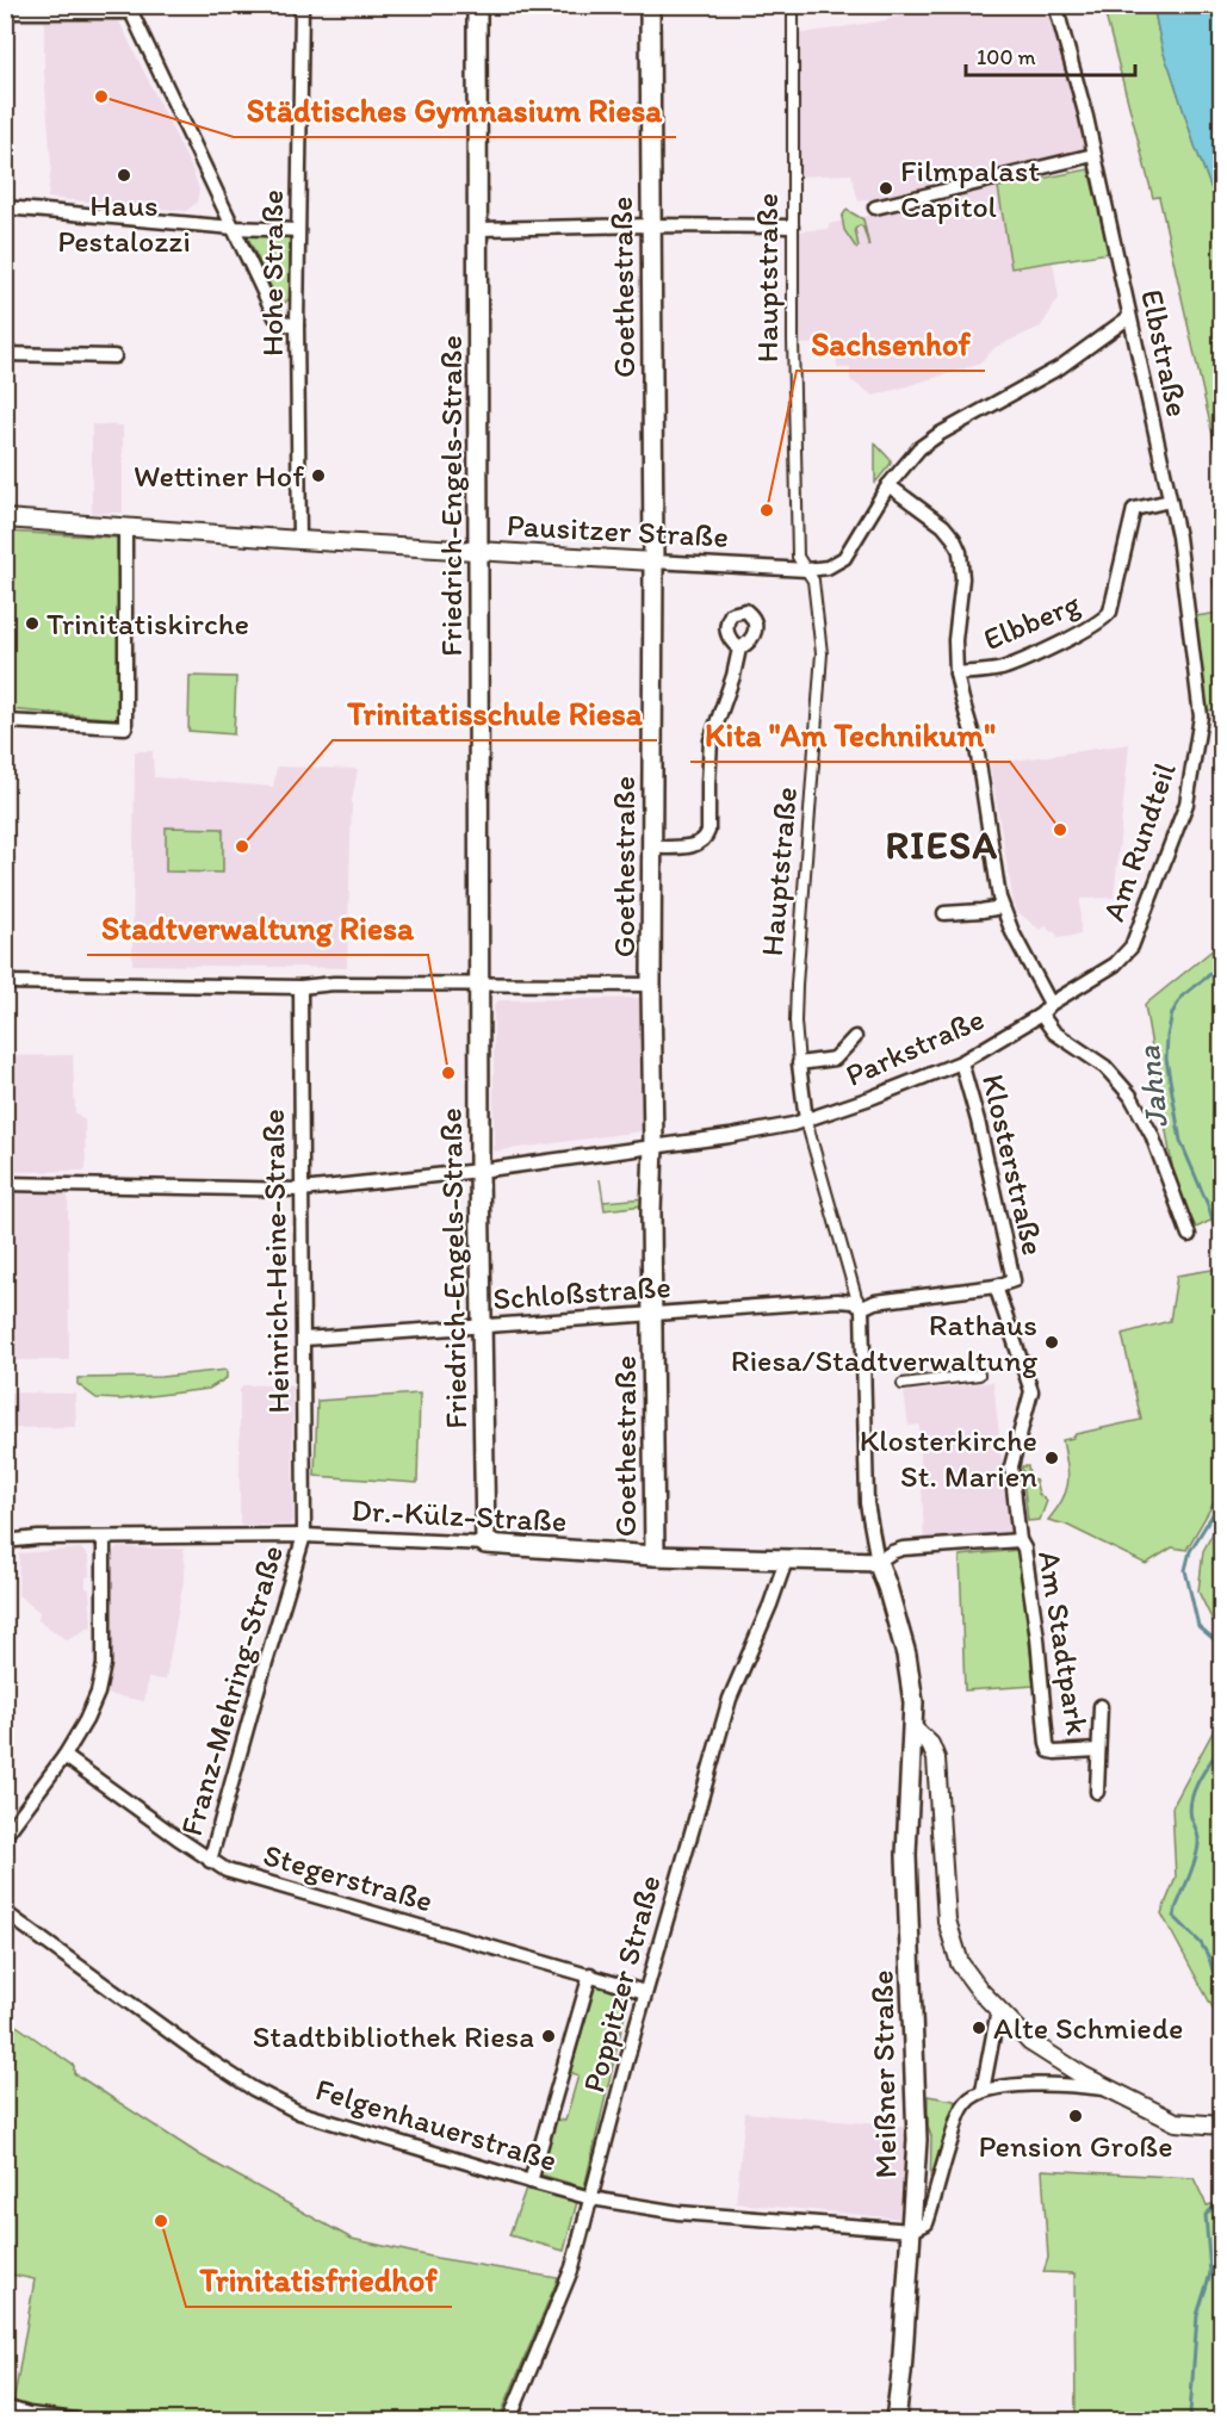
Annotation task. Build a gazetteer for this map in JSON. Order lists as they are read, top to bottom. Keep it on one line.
{"streets":{"main road":["Goethestraße","Friedrich-Engels-Straße","Dr.-Külz-Straße","Meißner Straße"],"street":["Hohe Straße","Hauptstraße","Elbstraße","Pausitzer Straße","Elbberg","Am Rundteil","Parkstraße","Klosterstraße","Heinrich-Heine-Straße","Schloßstraße","Am Stadtpark","Franz-Mehring-Straße","Stegerstraße","Poppitzer Straße","Felgenhauerstraße"]},"crossings":[["Hohe Straße","Pausitzer Straße"],["Hauptstraße","Pausitzer Straße"],["Hauptstraße","Parkstraße"],["Hauptstraße","Schloßstraße"],["Goethestraße","Pausitzer Straße"],["Goethestraße","Parkstraße"],["Goethestraße","Schloßstraße"],["Goethestraße","Dr.-Külz-Straße"],["Elbstraße","Pausitzer Straße"],["Elbstraße","Elbberg"],["Elbstraße","Am Rundteil"],["Friedrich-Engels-Straße","Pausitzer Straße"],["Friedrich-Engels-Straße","Parkstraße"],["Friedrich-Engels-Straße","Schloßstraße"],["Friedrich-Engels-Straße","Dr.-Külz-Straße"],["Am Rundteil","Parkstraße"],["Parkstraße","Klosterstraße"],["Parkstraße","Heinrich-Heine-Straße"],["Heinrich-Heine-Straße","Schloßstraße"],["Heinrich-Heine-Straße","Dr.-Külz-Straße"],["Heinrich-Heine-Straße","Franz-Mehring-Straße"],["Dr.-Külz-Straße","Franz-Mehring-Straße"],["Dr.-Külz-Straße","Poppitzer Straße"],["Dr.-Külz-Straße","Meißner Straße"],["Franz-Mehring-Straße","Stegerstraße"],["Stegerstraße","Poppitzer Straße"],["Poppitzer Straße","Felgenhauerstraße"],["Meißner Straße","Felgenhauerstraße"]],"districts":["RIESA"],"water":["Jahna"],"places":["Städtisches Gymnasium Riesa","Haus Pestalozzi","Filmpalast Capitol","Wettiner Hof","Sachsenhof","Trinitatiskirche","Kita \"Am Technikum\"","Trinitatisschule Riesa","Stadtverwaltung Riesa","Rathaus Riesa/Stadtverwaltung","Klosterkirche St. Marien","Alte Schmiede","Stadtbibliothek Riesa","Pension Große","Trinitatisfriedhof"],"scale_bar":"100 m"}
